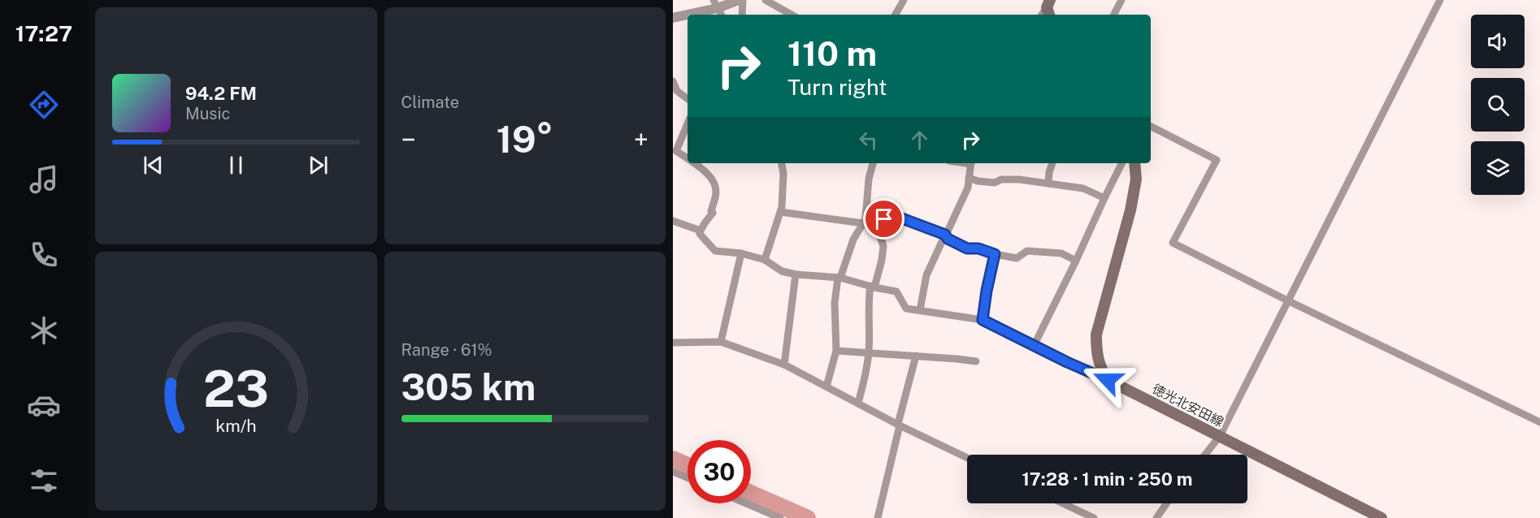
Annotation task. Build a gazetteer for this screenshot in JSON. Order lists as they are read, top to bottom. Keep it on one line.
{"streets":{"main road":["徳光北安田線"]},"page":{"tabs":"17:27","tile":["Climate",["Range · 61%","305 km"]],"turn":["110 m","Turn right"],"song":["94.2 FM","Music"],"heat":["−","19°","+"],"limit":"30","trip":"17:28 · 1 min · 250 m","gauge":["23","km/h"]}}
